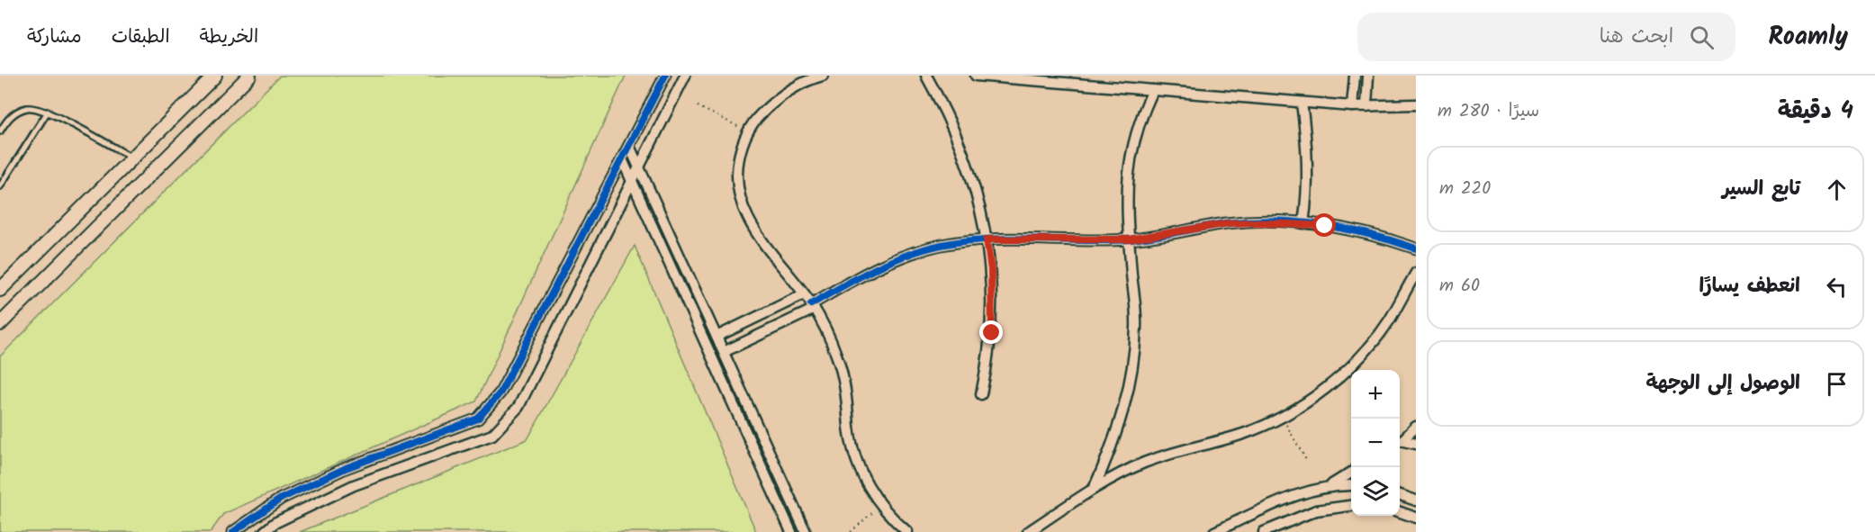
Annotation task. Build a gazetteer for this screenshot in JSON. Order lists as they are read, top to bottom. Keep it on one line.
{"page":{"header":"Roamly","search":"ابحث هنا","nav":["الخريطة","الطبقات","مشاركة"],"heading":["4 دقيقة","سيرًا · 280 m"],"list":[["تابع السير","220 m"],["انعطف يسارًا","60 m"],"الوصول إلى الوجهة"],"map_buttons":["+","−"]}}
